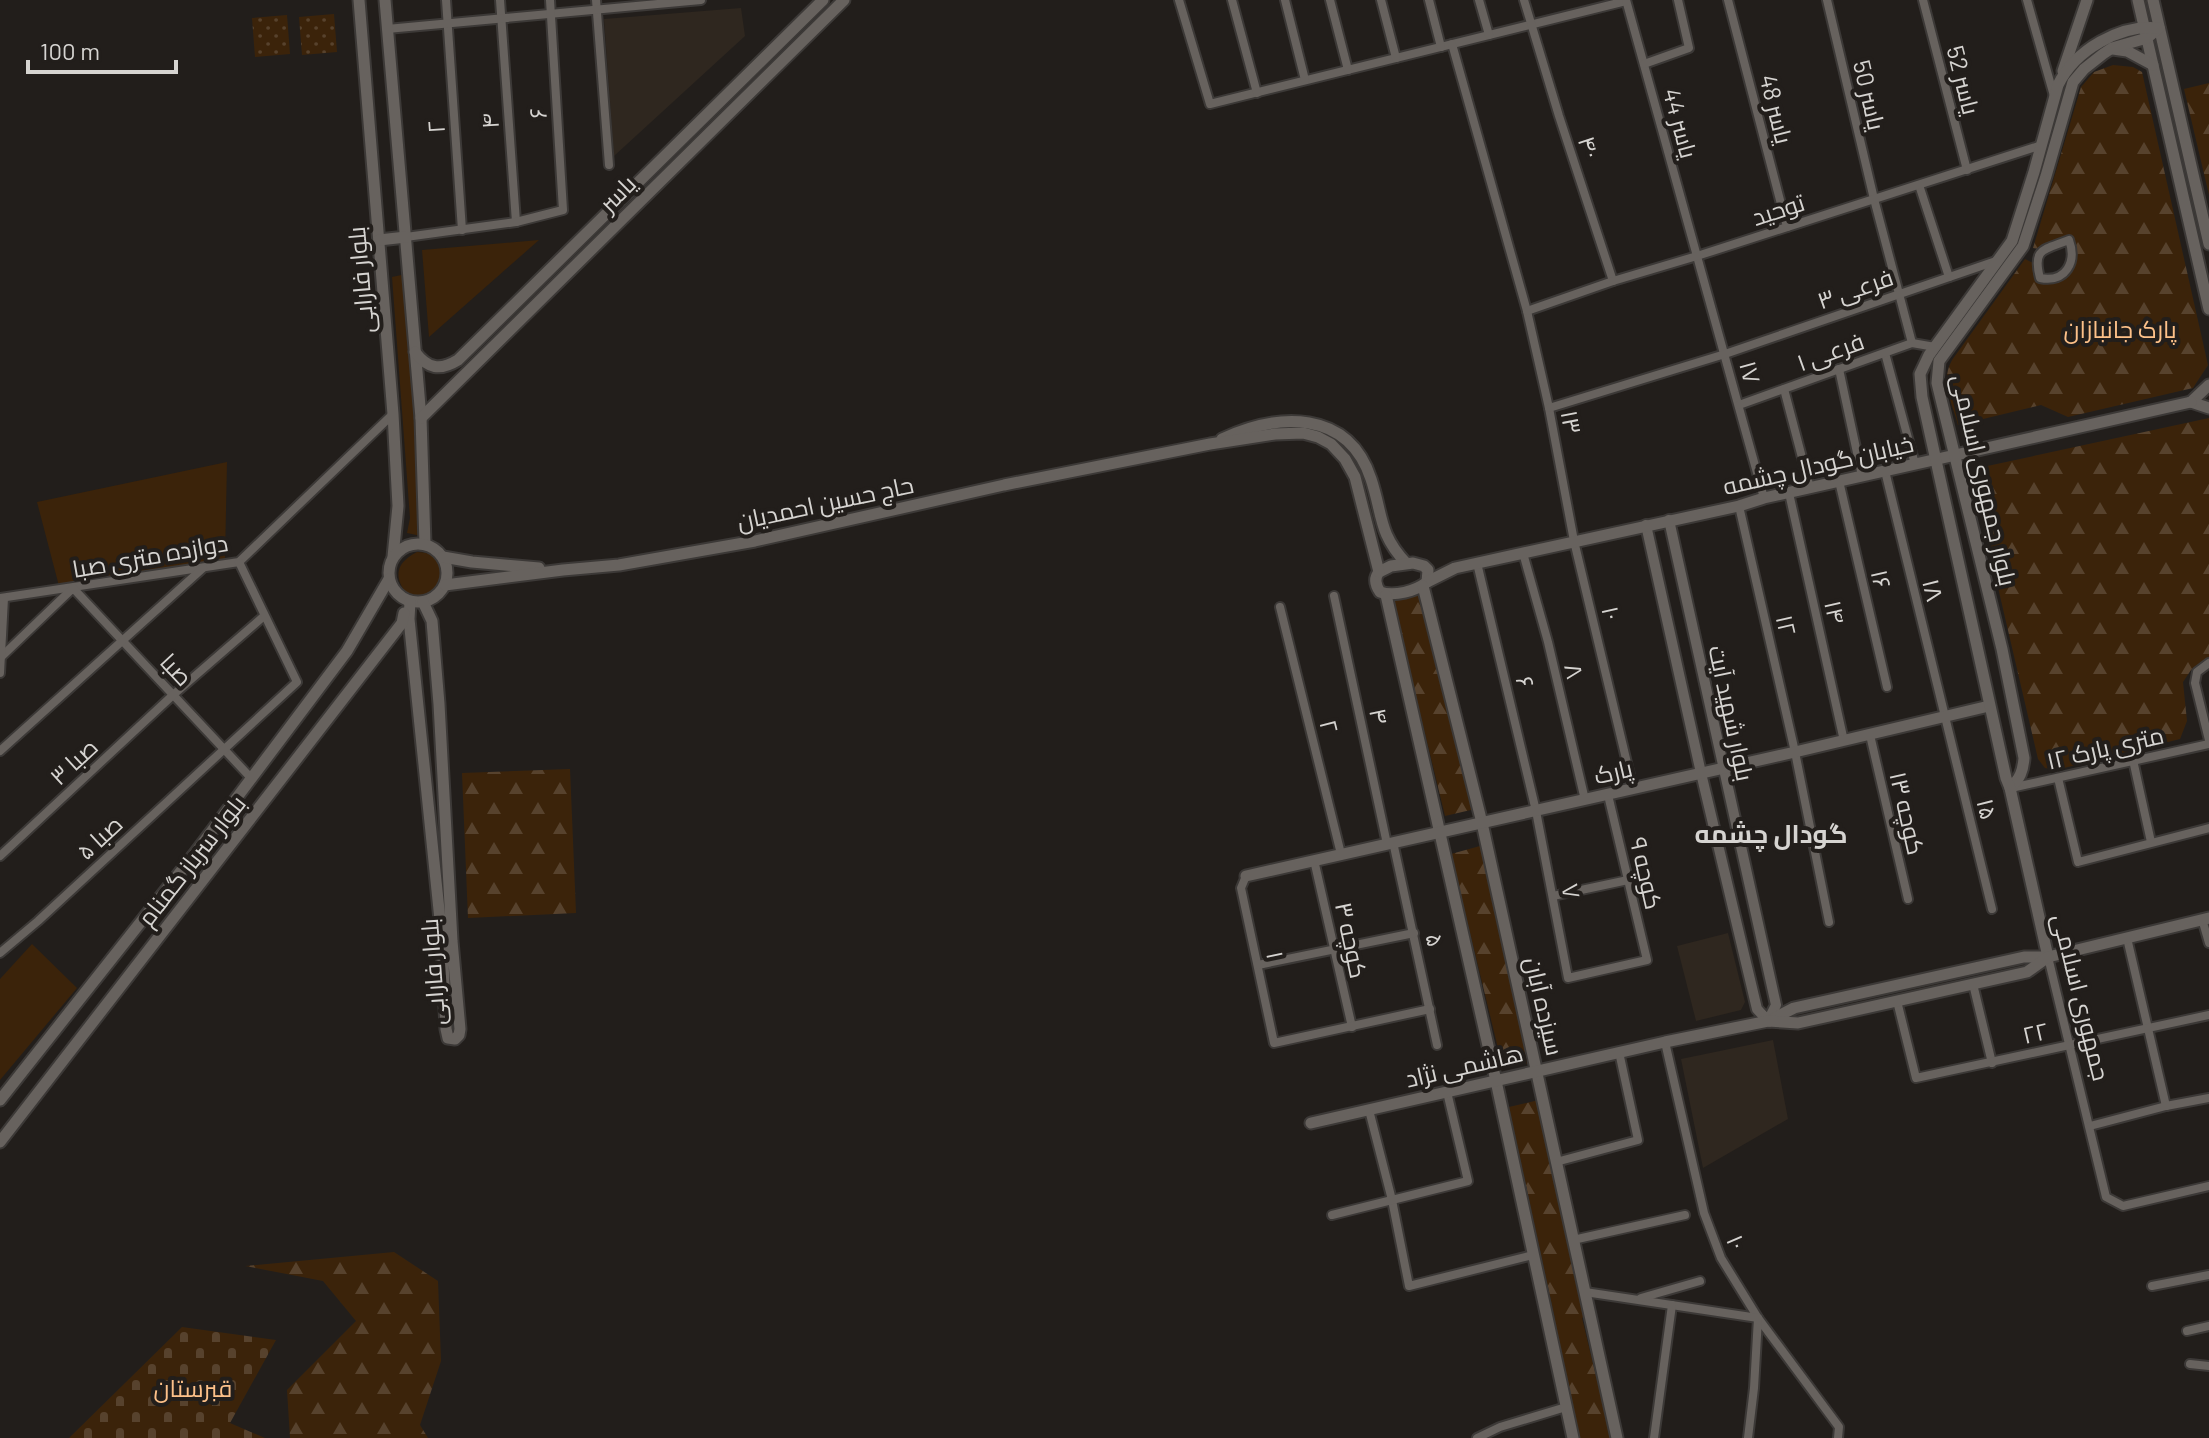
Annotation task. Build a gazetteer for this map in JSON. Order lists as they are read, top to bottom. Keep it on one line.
{"streets":{"main road":["یاسر","بلوار فارابی","خیابان گودال چشمه","بلوار جمهوری اسلامی","حاج حسین احمدیان","پارک","بلوار سرباز گمنام","جمهوری اسلامی","سیزده آبان","هاشمی نژاد"],"street":["یاسر 52","یاسر 50","یاسر 48","۶","۴","یاسر 44","۲","۴۰","توحید","فرعی ۳","فرعی ۱","۱۷","۱۳","دوازده متری صبا","۱۶","۱۸","۱۴","۱۰","۱۲","صبا","۸","بلوار شهید آیت","۱۲ متری پارک","صبا ۳","۱۵","کوچه ۱۳","صبا ۵","کوچه ۹","۷","کوچه ۳","۵","۱","۲۲"]},"crossings":[["یاسر 52","توحید"],["یاسر 50","توحید"],["یاسر 50","فرعی ۳"],["یاسر 50","فرعی ۱"],["یاسر 48","توحید"],["۶","۴"],["۶","خیابان گودال چشمه"],["۶","پارک"],["۶","۷"],["۴","پارک"],["۴","۵"],["یاسر 44","توحید"],["یاسر 44","۱۷"],["۲","پارک"],["۴۰","توحید"],["یاسر","بلوار فارابی"],["توحید","۱۷"],["توحید","۱۳"],["توحید","بلوار جمهوری اسلامی"],["بلوار فارابی","حاج حسین احمدیان"],["بلوار فارابی","دوازده متری صبا"],["بلوار فارابی","بلوار سرباز گمنام"],["فرعی ۳","۱۷"],["فرعی ۳","۱۳"],["فرعی ۳","بلوار جمهوری اسلامی"],["فرعی ۱","۱۷"],["۱۷","خیابان گودال چشمه"],["۱۳","خیابان گودال چشمه"],["۱۳","۱۰"],["خیابان گودال چشمه","بلوار جمهوری اسلامی"],["خیابان گودال چشمه","۱۶"],["خیابان گودال چشمه","۱۸"],["خیابان گودال چشمه","۱۴"],["خیابان گودال چشمه","۱۰"],["خیابان گودال چشمه","۱۲"],["خیابان گودال چشمه","۸"],["خیابان گودال چشمه","بلوار شهید آیت"],["بلوار جمهوری اسلامی","۱۲ متری پارک"],["بلوار جمهوری اسلامی","پارک"],["بلوار جمهوری اسلامی","جمهوری اسلامی"],["حاج حسین احمدیان","بلوار سرباز گمنام"],["دوازده متری صبا","صبا"],["۱۸","پارک"],["۱۸","۱۵"],["۱۴","پارک"],["۱۰","پارک"],["۱۰","هاشمی نژاد"],["۱۲","پارک"],["صبا","صبا ۳"],["صبا","صبا ۵"],["صبا","بلوار سرباز گمنام"],["۸","پارک"],["بلوار شهید آیت","پارک"],["بلوار شهید آیت","هاشمی نژاد"],["۱۲ متری پارک","جمهوری اسلامی"],["صبا ۳","صبا ۵"],["پارک","۱۵"],["پارک","کوچه ۱۳"],["پارک","کوچه ۹"],["پارک","۷"],["پارک","کوچه ۳"],["پارک","۵"],["پارک","۱"],["پارک","سیزده آبان"],["کوچه ۹","۷"],["کوچه ۳","۱"],["جمهوری اسلامی","۲۲"],["جمهوری اسلامی","هاشمی نژاد"],["سیزده آبان","هاشمی نژاد"],["۲۲","هاشمی نژاد"]],"districts":["گودال چشمه"],"parks":["پارک جانبازان","قبرستان"],"scale_bar":"100 m"}
